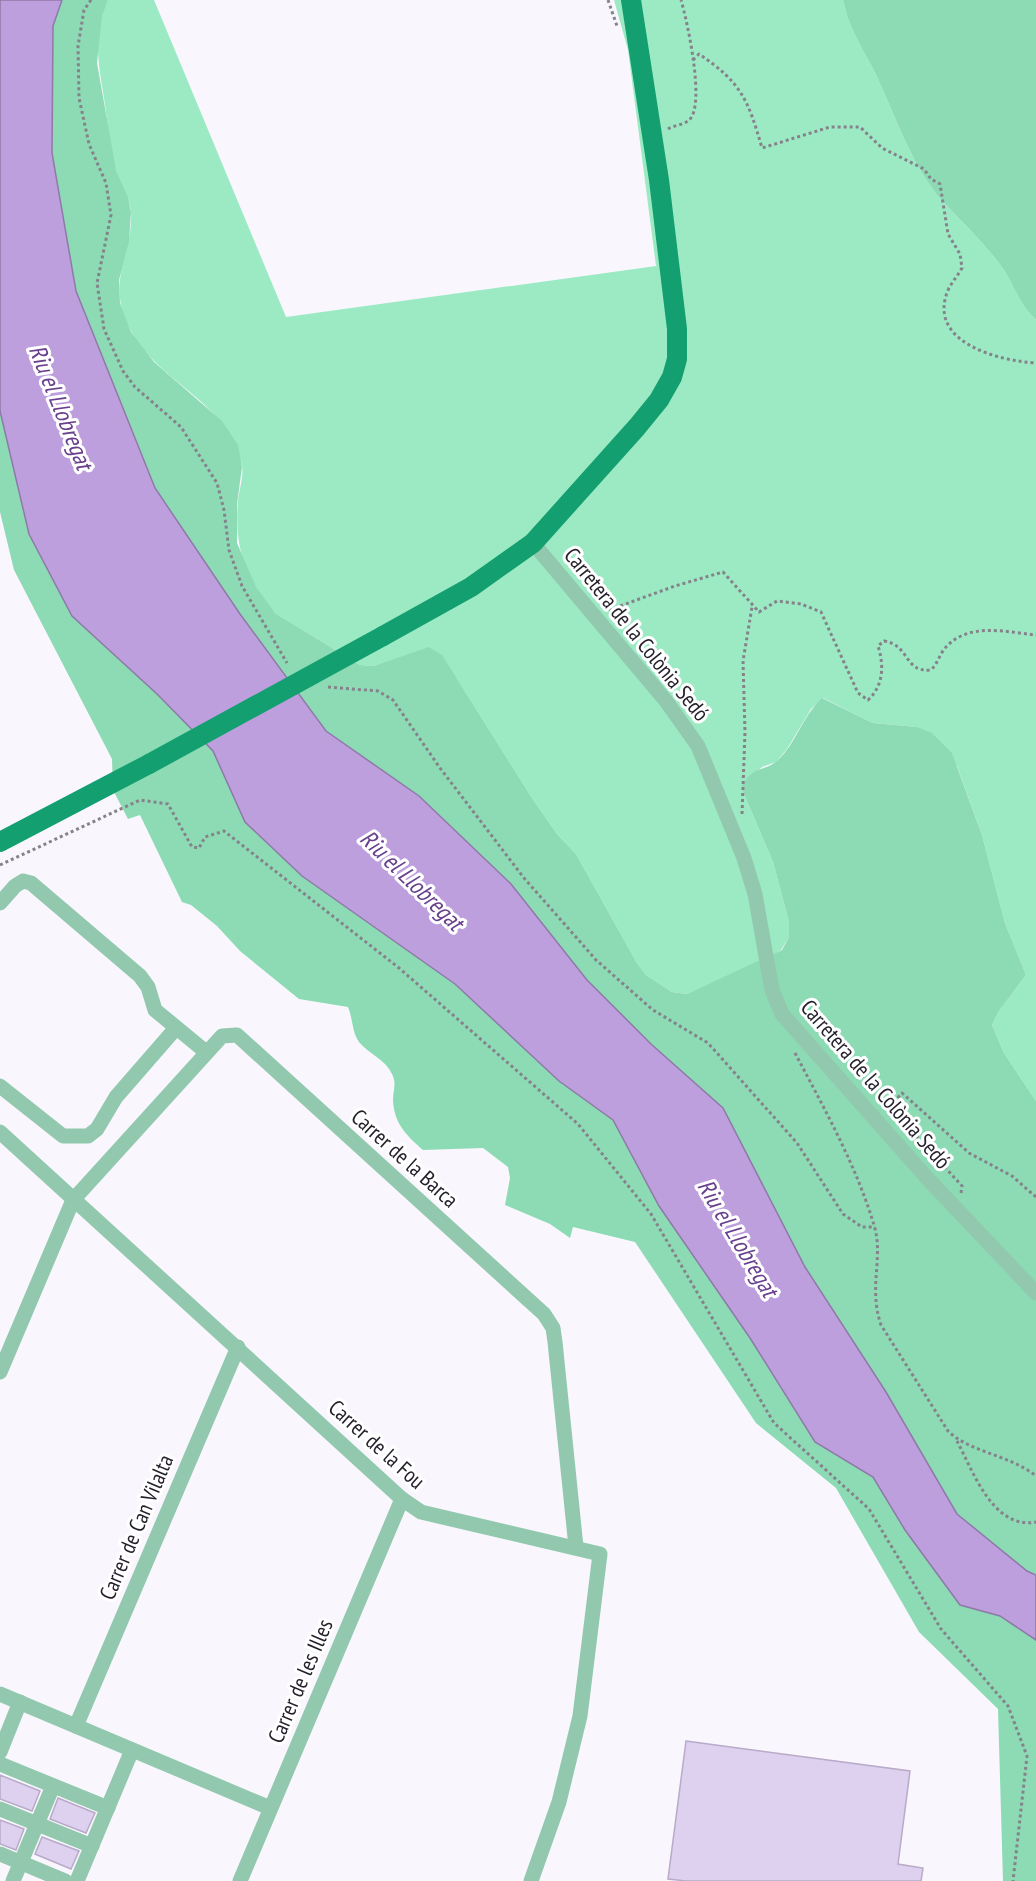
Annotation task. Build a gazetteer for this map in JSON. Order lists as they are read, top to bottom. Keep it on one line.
{"streets":{"street":["Carretera de la Colònia Sedó","Carrer de la Barca","Carrer de la Fou","Carrer de Can Vilalta","Carrer de les Illes"]},"crossings":[["Carrer de la Barca","Carrer de la Fou"],["Carrer de la Fou","Carrer de Can Vilalta"],["Carrer de la Fou","Carrer de les Illes"]],"water":["Riu el Llobregat"]}
